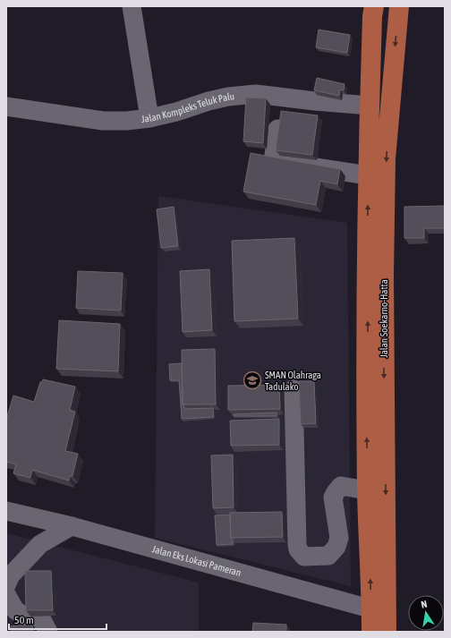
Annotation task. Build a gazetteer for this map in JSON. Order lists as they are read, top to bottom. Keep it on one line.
{"streets":{"main road":["Jalan Soekarno-Hatta"],"street":["Jalan Kompleks Teluk Palu","Jalan Eks Lokasi Pameran"]},"crossings":[["Jalan Kompleks Teluk Palu","Jalan Soekarno-Hatta"],["Jalan Soekarno-Hatta","Jalan Eks Lokasi Pameran"]],"places":{"school or university":["SMAN Olahraga Tadulako"]},"scale_bar":"50 m","north":"top"}
